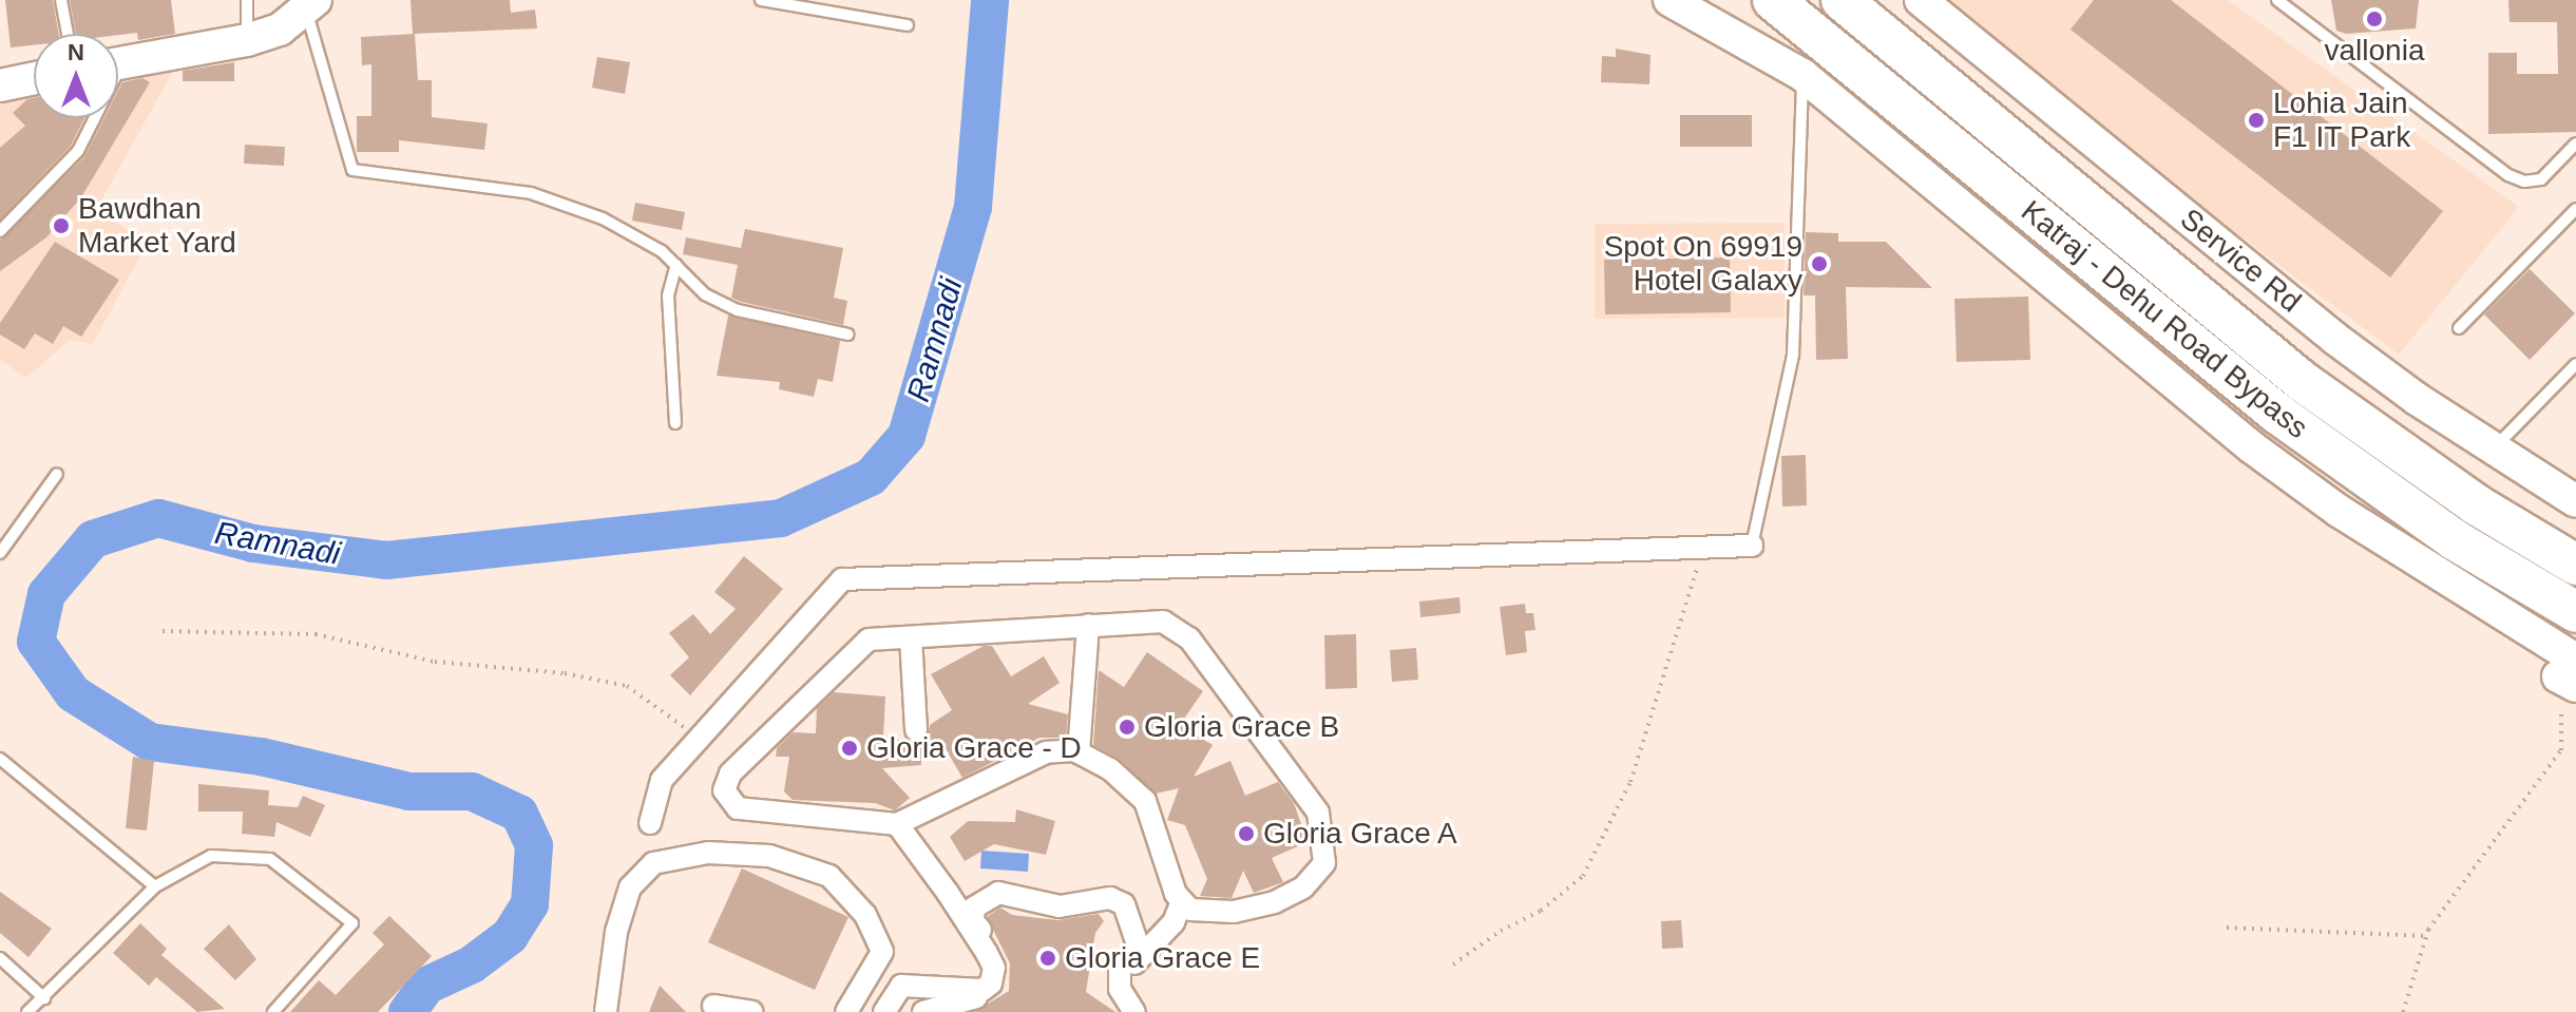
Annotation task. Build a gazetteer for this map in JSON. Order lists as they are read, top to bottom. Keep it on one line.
{"streets":{"highway":["Katraj - Dehu Road Bypass"],"street":["Service Rd"]},"water":["Ramnadi"],"places":["vallonia","Lohia Jain F1 IT Park","Bawdhan Market Yard","Spot On 69919 Hotel Galaxy","Gloria Grace B","Gloria Grace - D","Gloria Grace A","Gloria Grace E"],"north":"top"}
